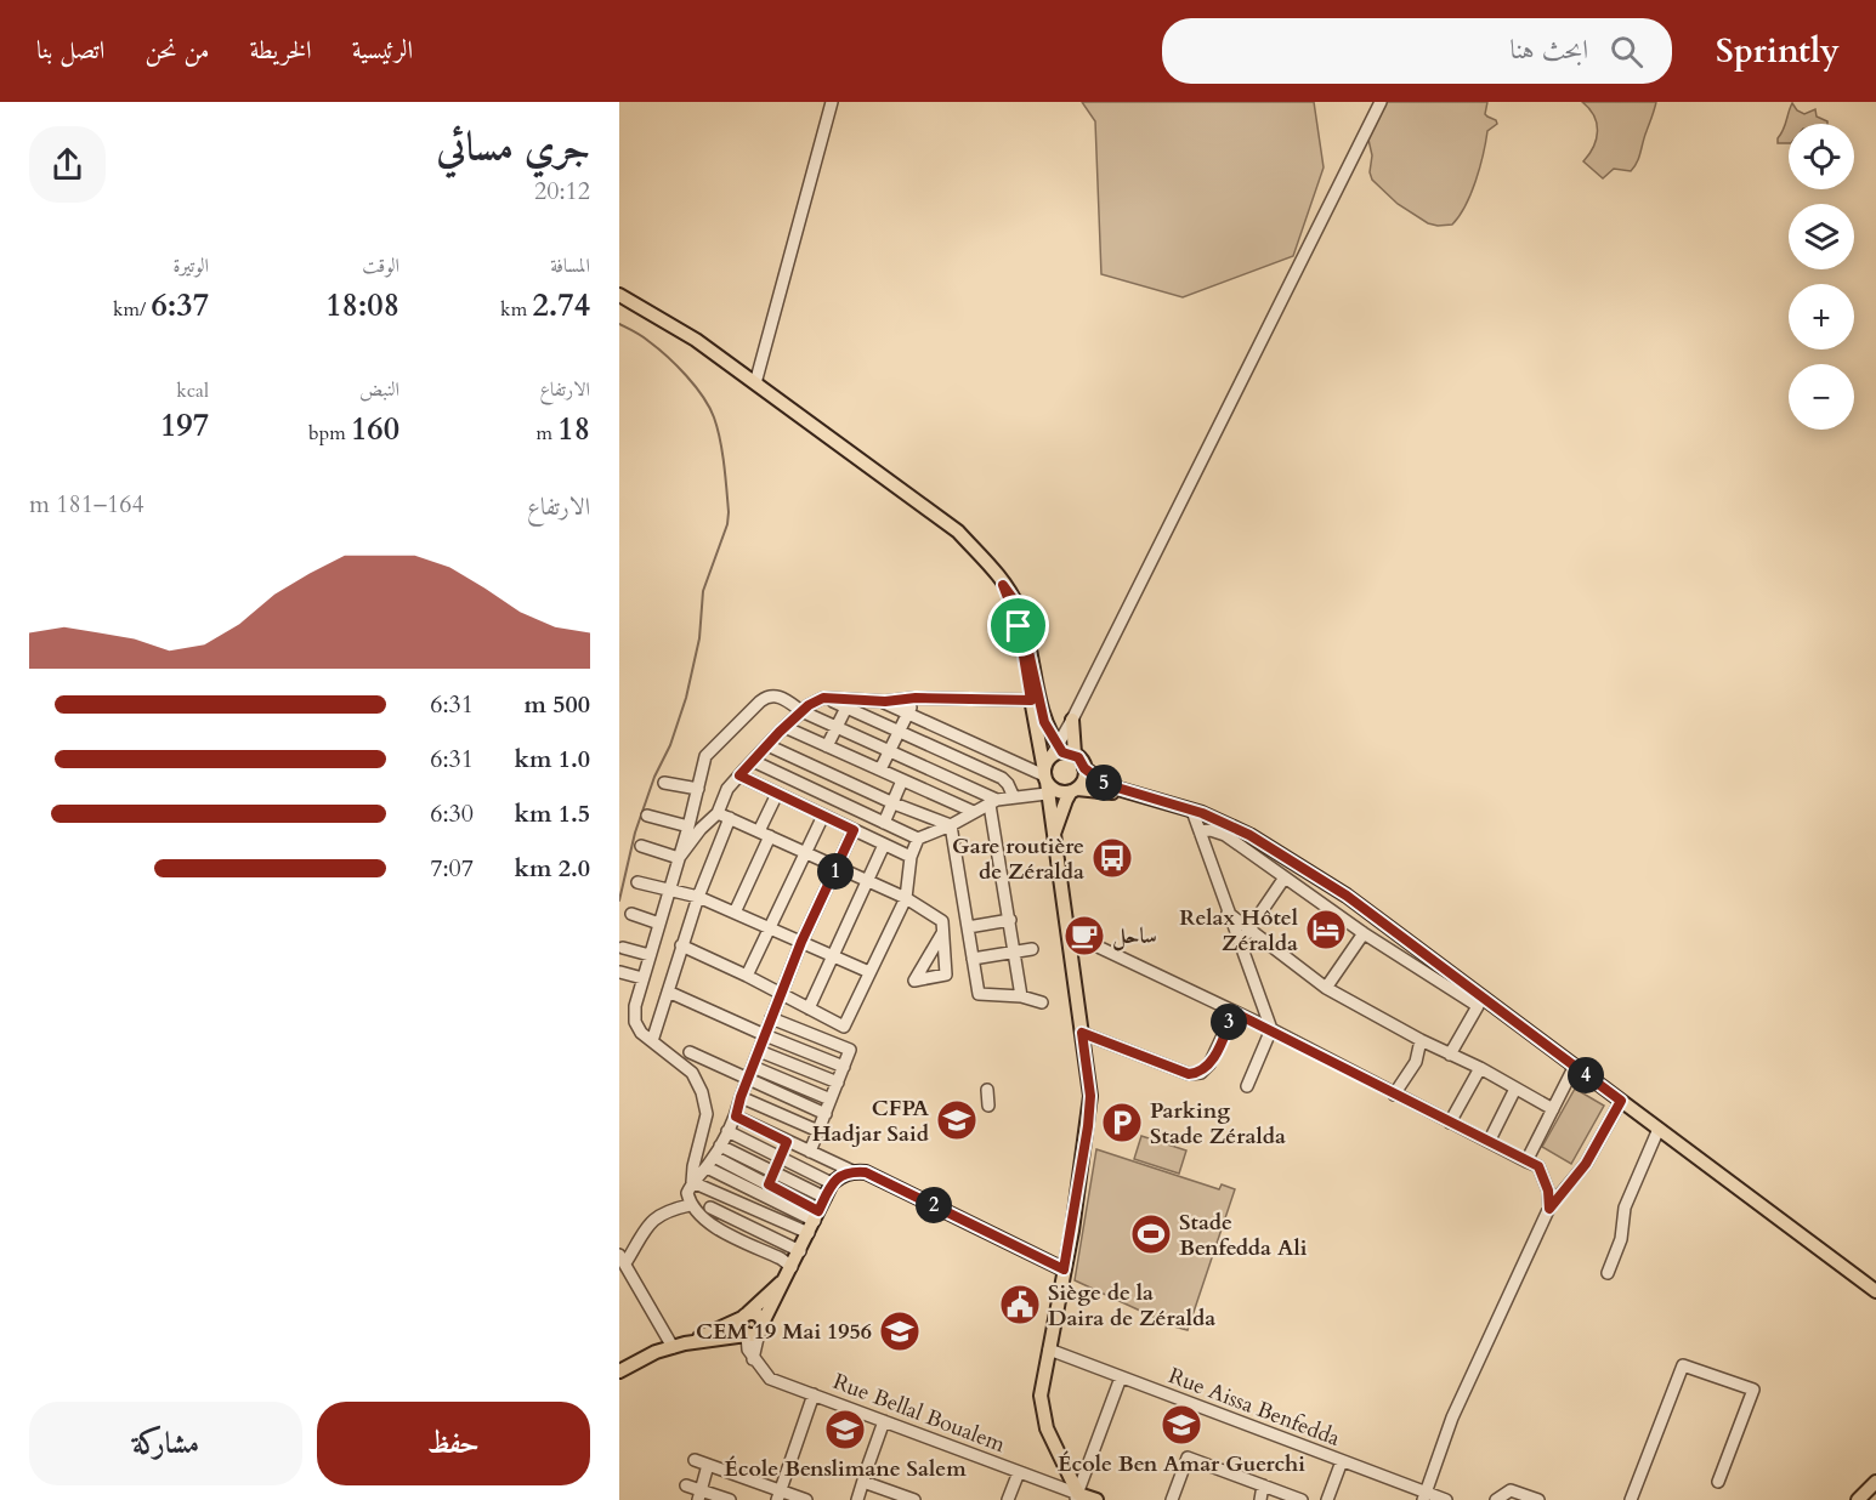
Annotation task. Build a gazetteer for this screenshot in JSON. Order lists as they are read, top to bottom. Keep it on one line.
{"streets":{"street":["Rue Aissa Benfedda","Rue Bellal Boualem"]},"places":{"bus stop":["Gare routière de Zéralda"],"hotel":["Relax Hôtel Zéralda"],"cafe":["ساحل"],"school or university":["CFPA Hadjar Said","CEM 19 Mai 1956","École Ben Amar Guerchi","École Benslimane Salem"],"parking":["Parking Stade Zéralda"],"sports":["Stade Benfedda Ali"],"public building":["Siège de la Daira de Zéralda"]},"page":{"header":"Sprintly","search":"ابحث هنا","nav":["الرئيسية","الخريطة","من نحن","اتصل بنا"],"heading":["جري مسائي","20:12"],"map_buttons":["+","−"],"stats":[["المسافة","2.74 km"],["الوقت","18:08"],["الوتيرة","6:37 /km"],["الارتفاع","18 m"],["النبض","160 bpm"],["kcal","197"]],"chart":["الارتفاع","164–181 m"],"list":[{"name":"500 m","note":"6:31"},{"name":"1.0 km","note":"6:31"},{"name":"1.5 km","note":"6:30"},{"name":"2.0 km","note":"7:07"}],"pins":["5","1","3","4","2"],"buttons":["حفظ","مشاركة"]}}
